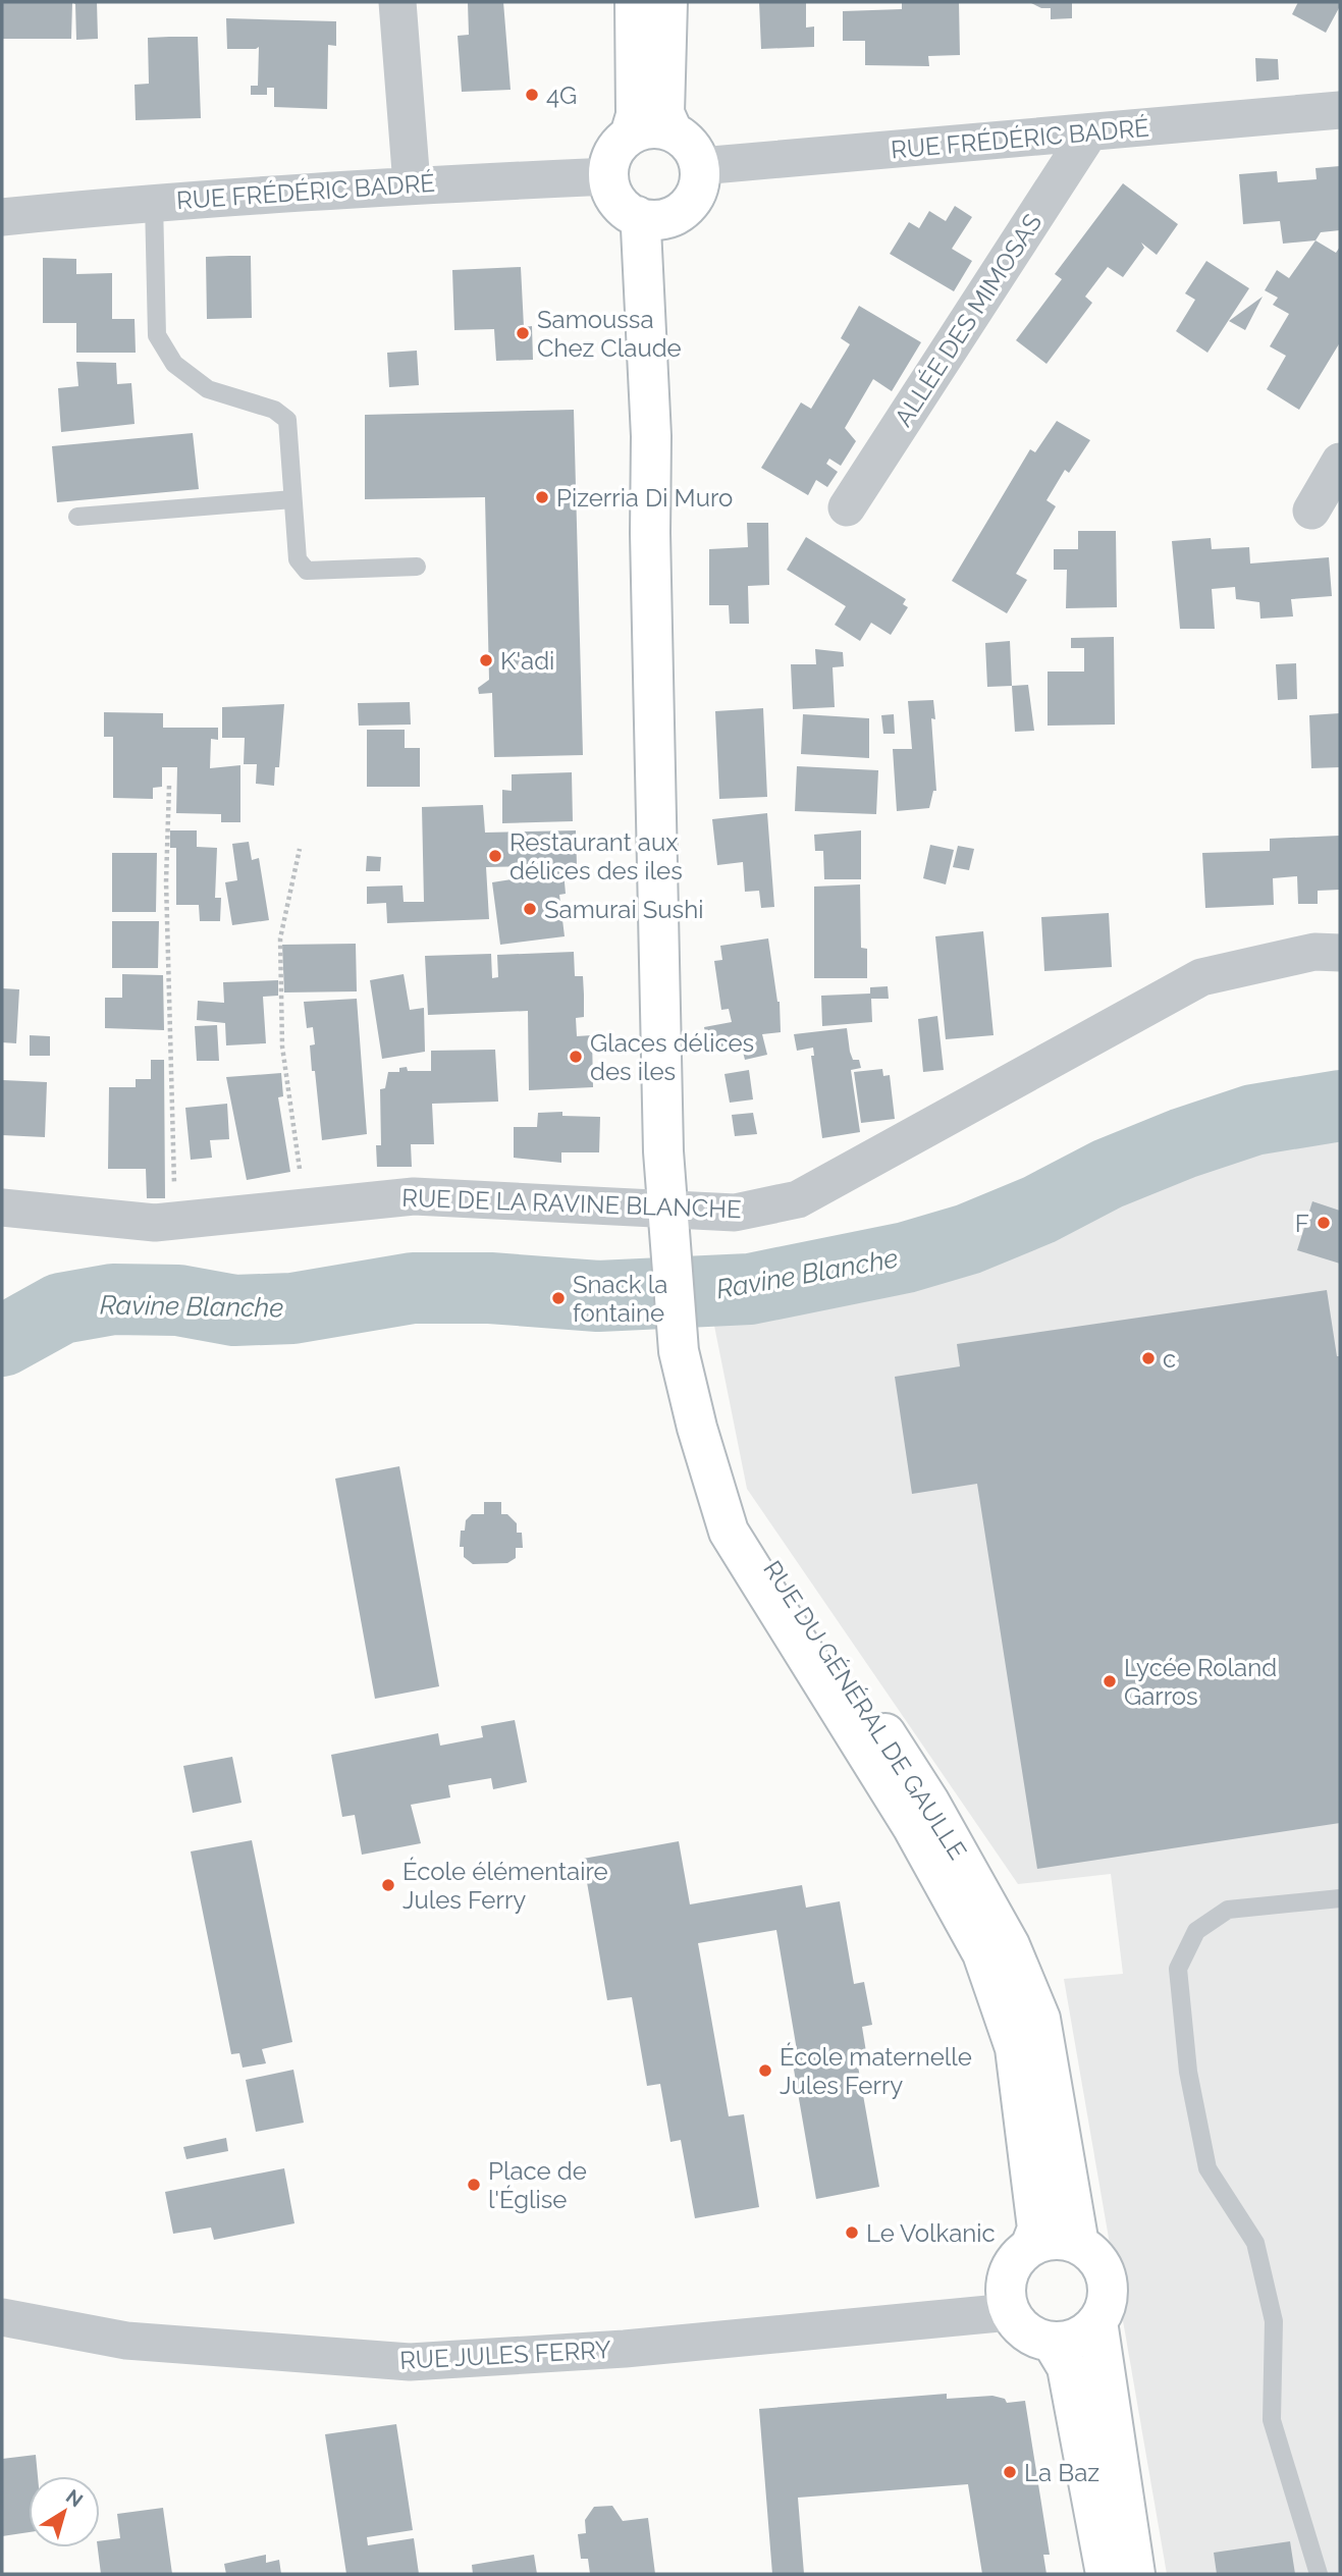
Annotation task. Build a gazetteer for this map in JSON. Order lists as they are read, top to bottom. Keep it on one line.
{"streets":{"main road":["RUE DU GÉNÉRAL DE GAULLE"],"street":["RUE FRÉDÉRIC BADRÉ","ALLÉE DES MIMOSAS","RUE DE LA RAVINE BLANCHE","RUE JULES FERRY"]},"crossings":[["RUE FRÉDÉRIC BADRÉ","ALLÉE DES MIMOSAS"],["RUE FRÉDÉRIC BADRÉ","RUE DU GÉNÉRAL DE GAULLE"],["RUE DE LA RAVINE BLANCHE","RUE DU GÉNÉRAL DE GAULLE"],["RUE DU GÉNÉRAL DE GAULLE","RUE JULES FERRY"]],"water":["Ravine Blanche"],"places":["4G","Samoussa Chez Claude","Pizerria Di Muro","K'adi","Restaurant aux délices des iles","Samurai Sushi","Glaces délices des iles","F","Snack la fontaine","c","Lycée Roland Garros","École élémentaire Jules Ferry","École maternelle Jules Ferry","Place de l'Église","Le Volkanic","La Baz"],"north":"top right"}
